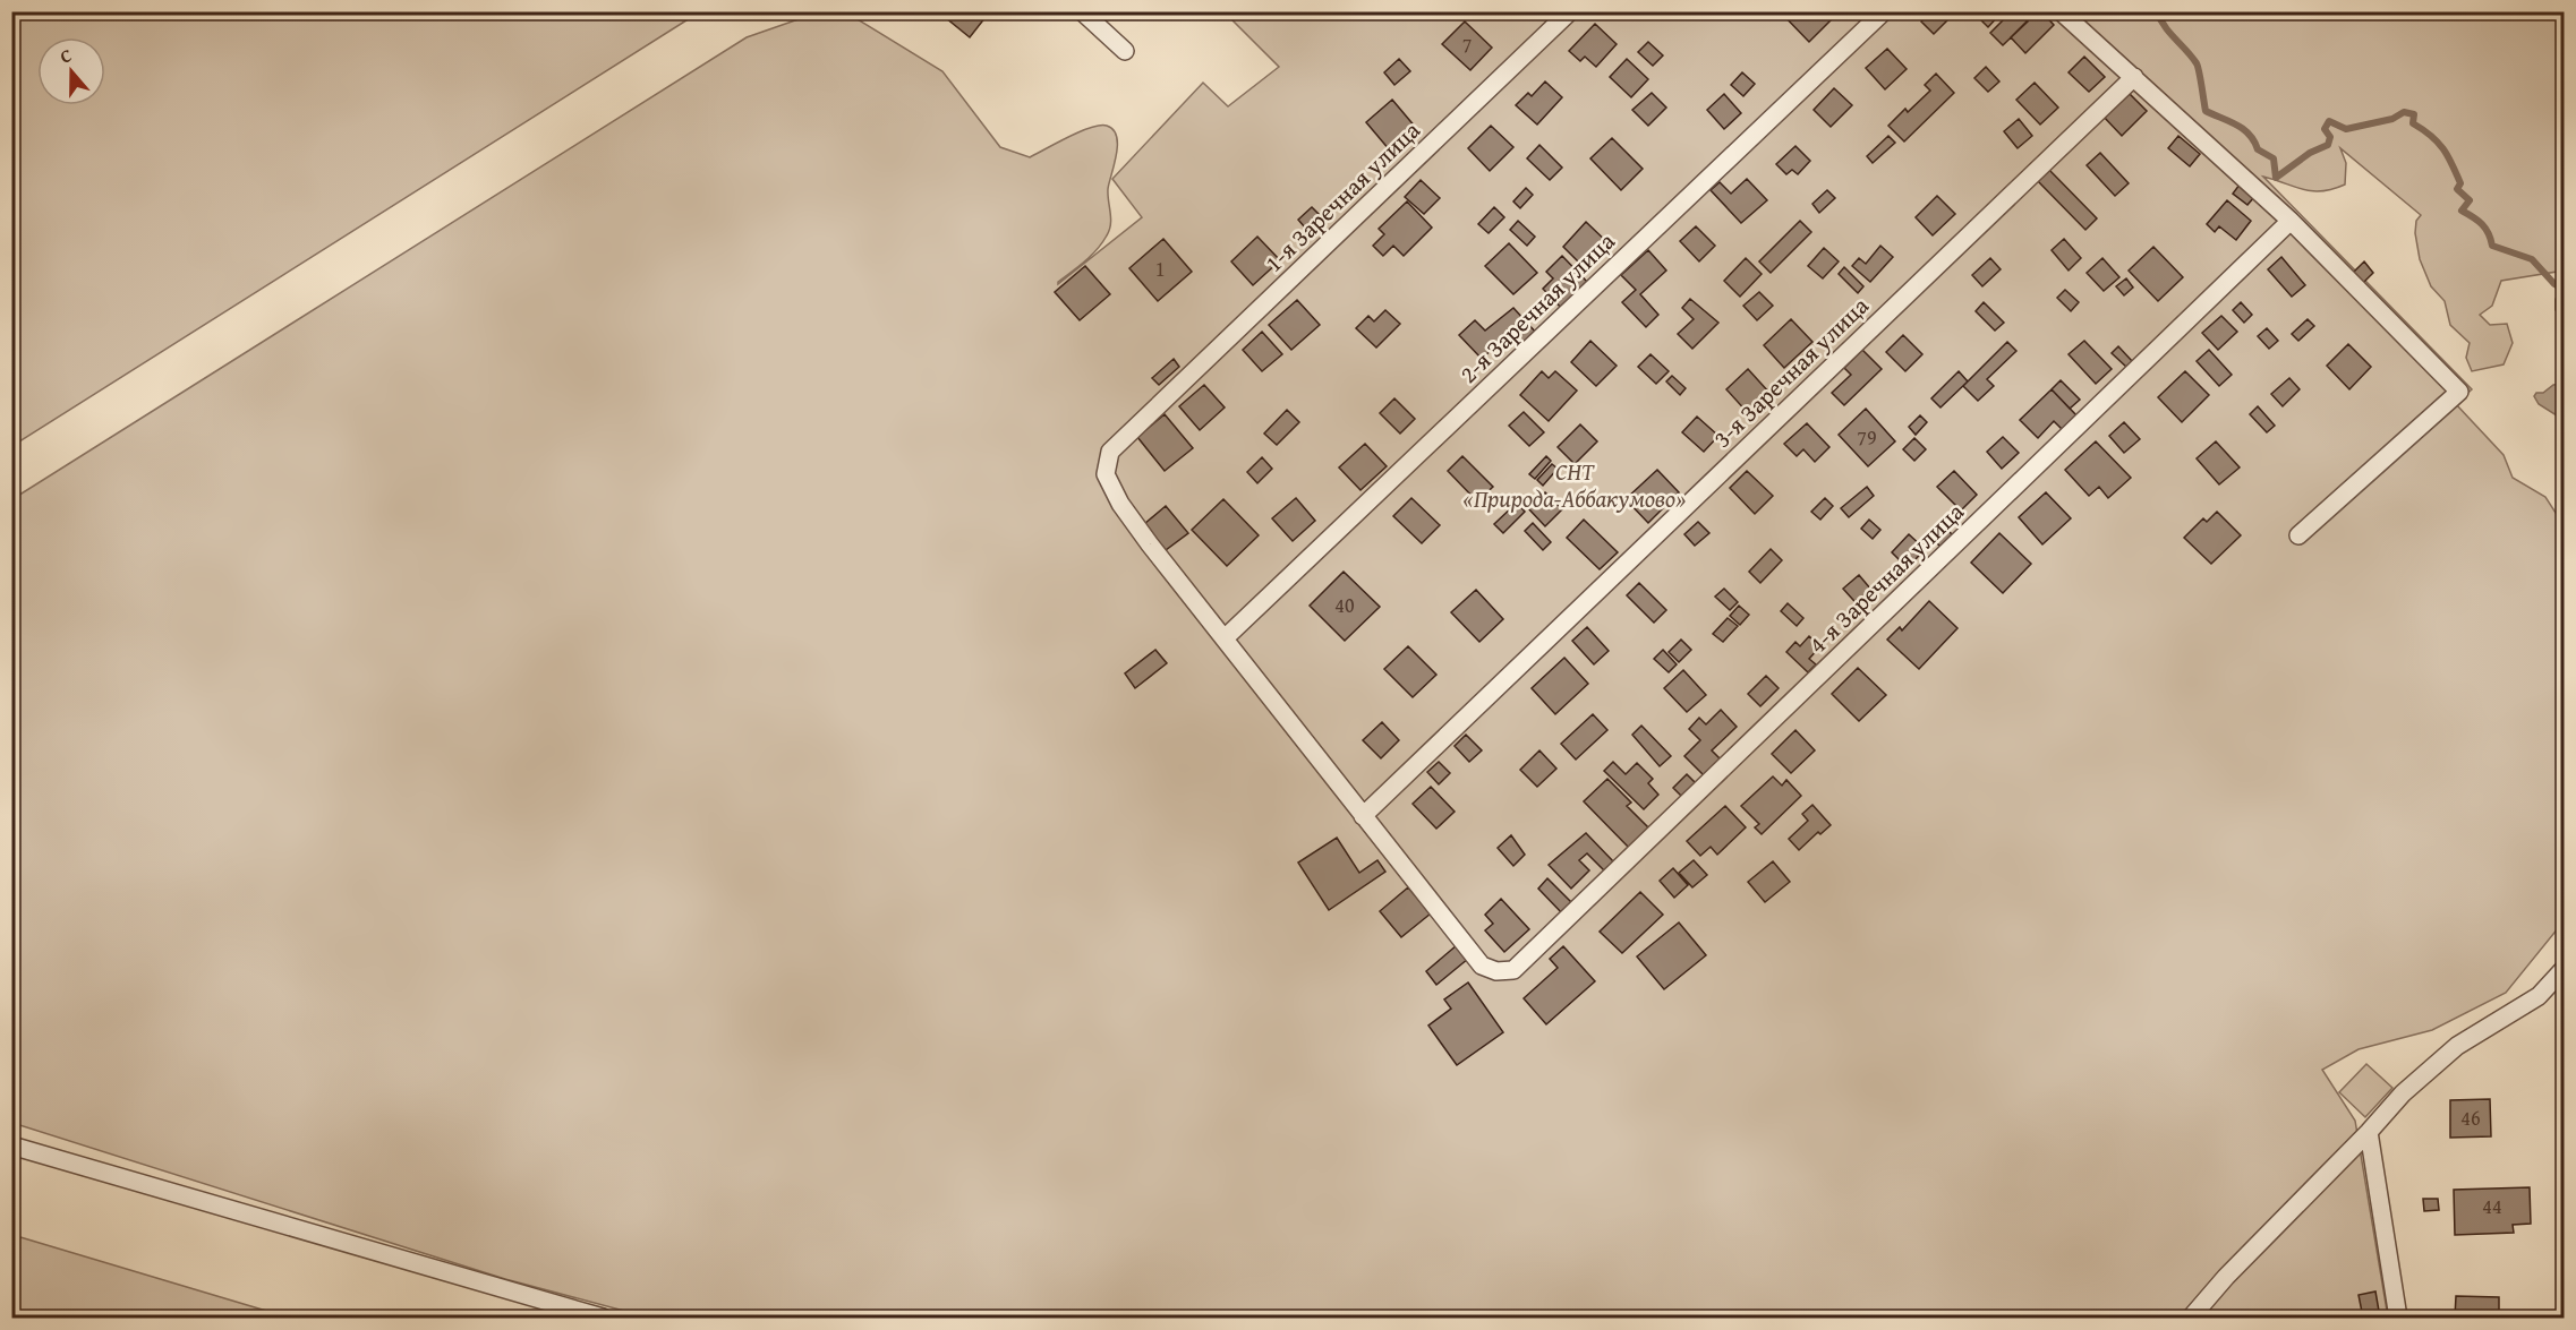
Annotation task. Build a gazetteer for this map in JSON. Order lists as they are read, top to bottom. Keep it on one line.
{"streets":{"street":["1-я Заречная улица","2-я Заречная улица","3-я Заречная улица","4-я Заречная улица"]},"crossings":[["1-я Заречная улица","2-я Заречная улица"],["1-я Заречная улица","3-я Заречная улица"],["1-я Заречная улица","4-я Заречная улица"]],"parks":["СНТ «Природа-Аббакумово»"],"house_numbers":["7","1","79","40","46","44"],"north":"top"}
